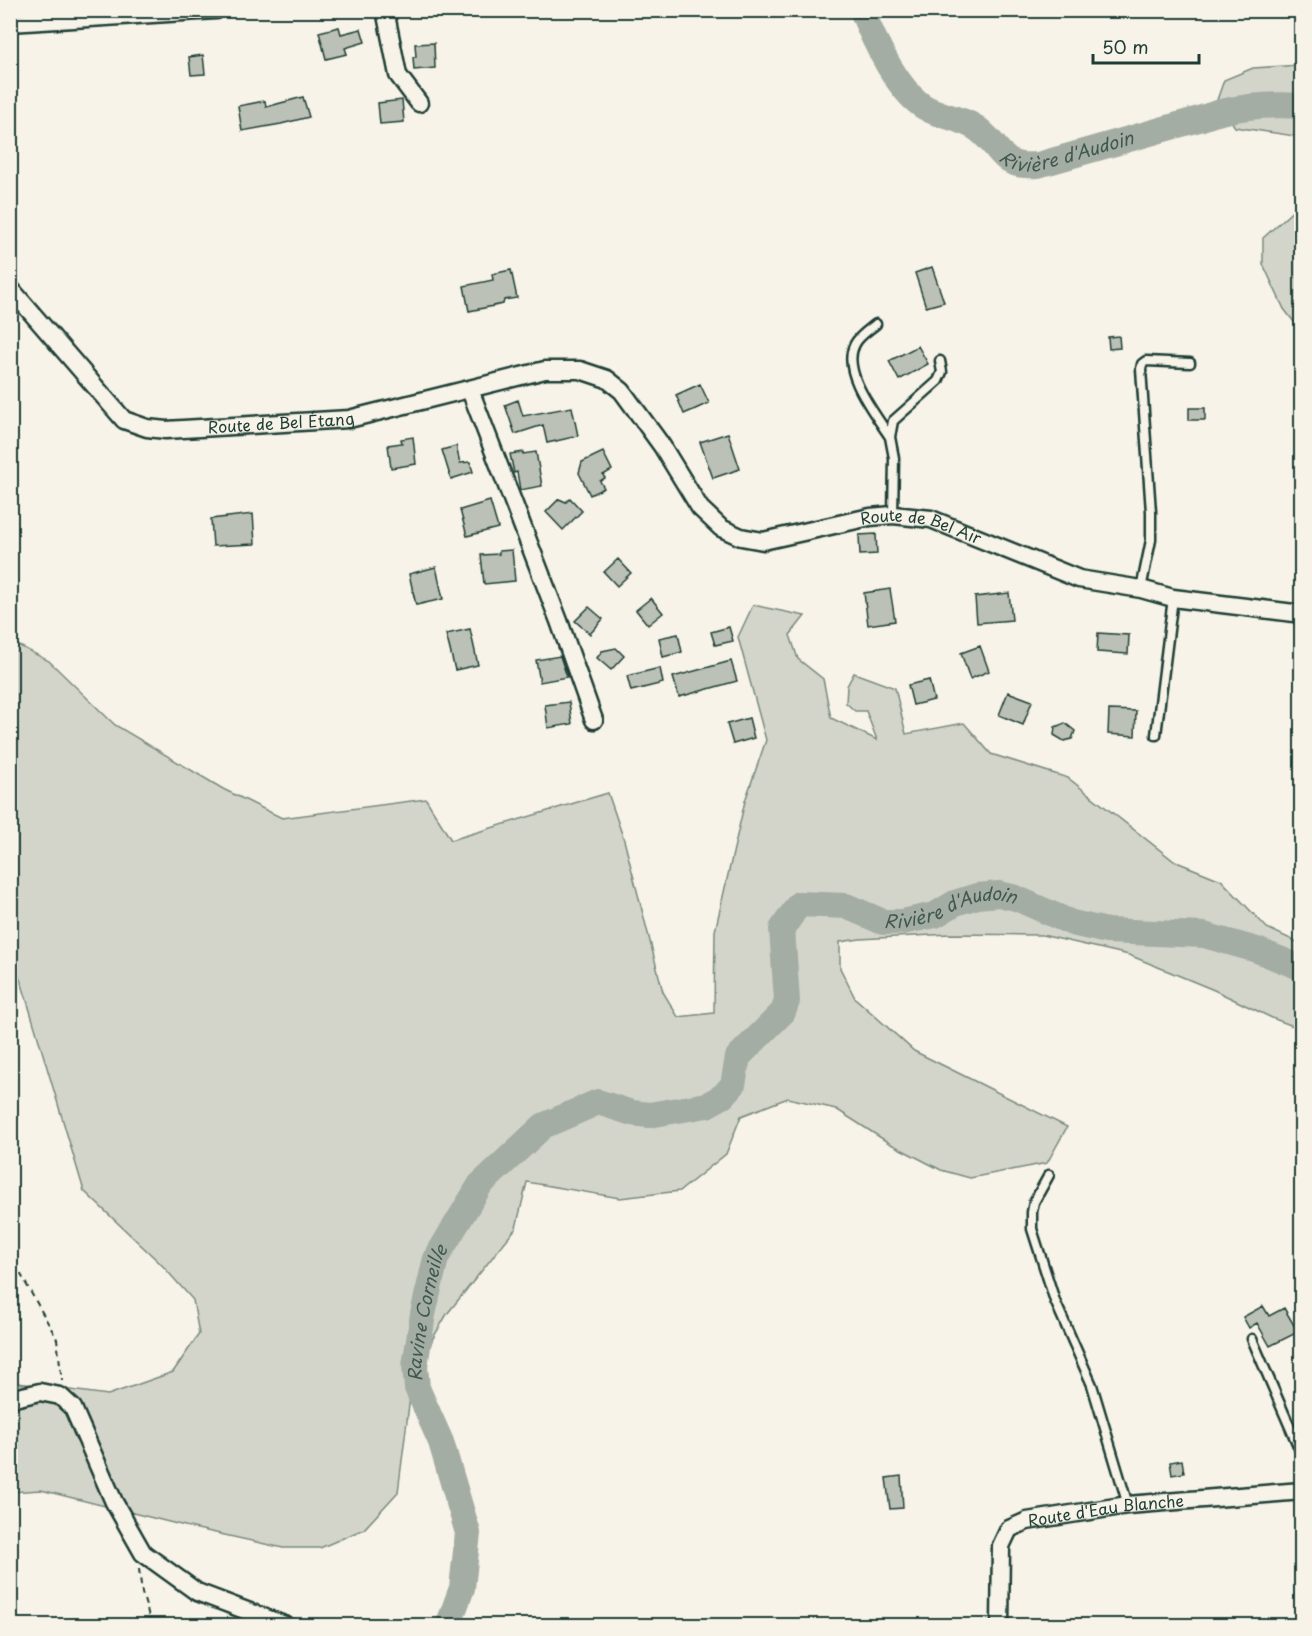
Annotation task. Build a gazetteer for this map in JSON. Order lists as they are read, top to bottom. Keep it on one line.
{"streets":{"street":["Route de Bel Étang","Route de Bel Air","Route d'Eau Blanche"]},"crossings":[["Route de Bel Étang","Route de Bel Air"]],"water":["Rivière d'Audoin","Ravine Corneille"],"scale_bar":"50 m"}
